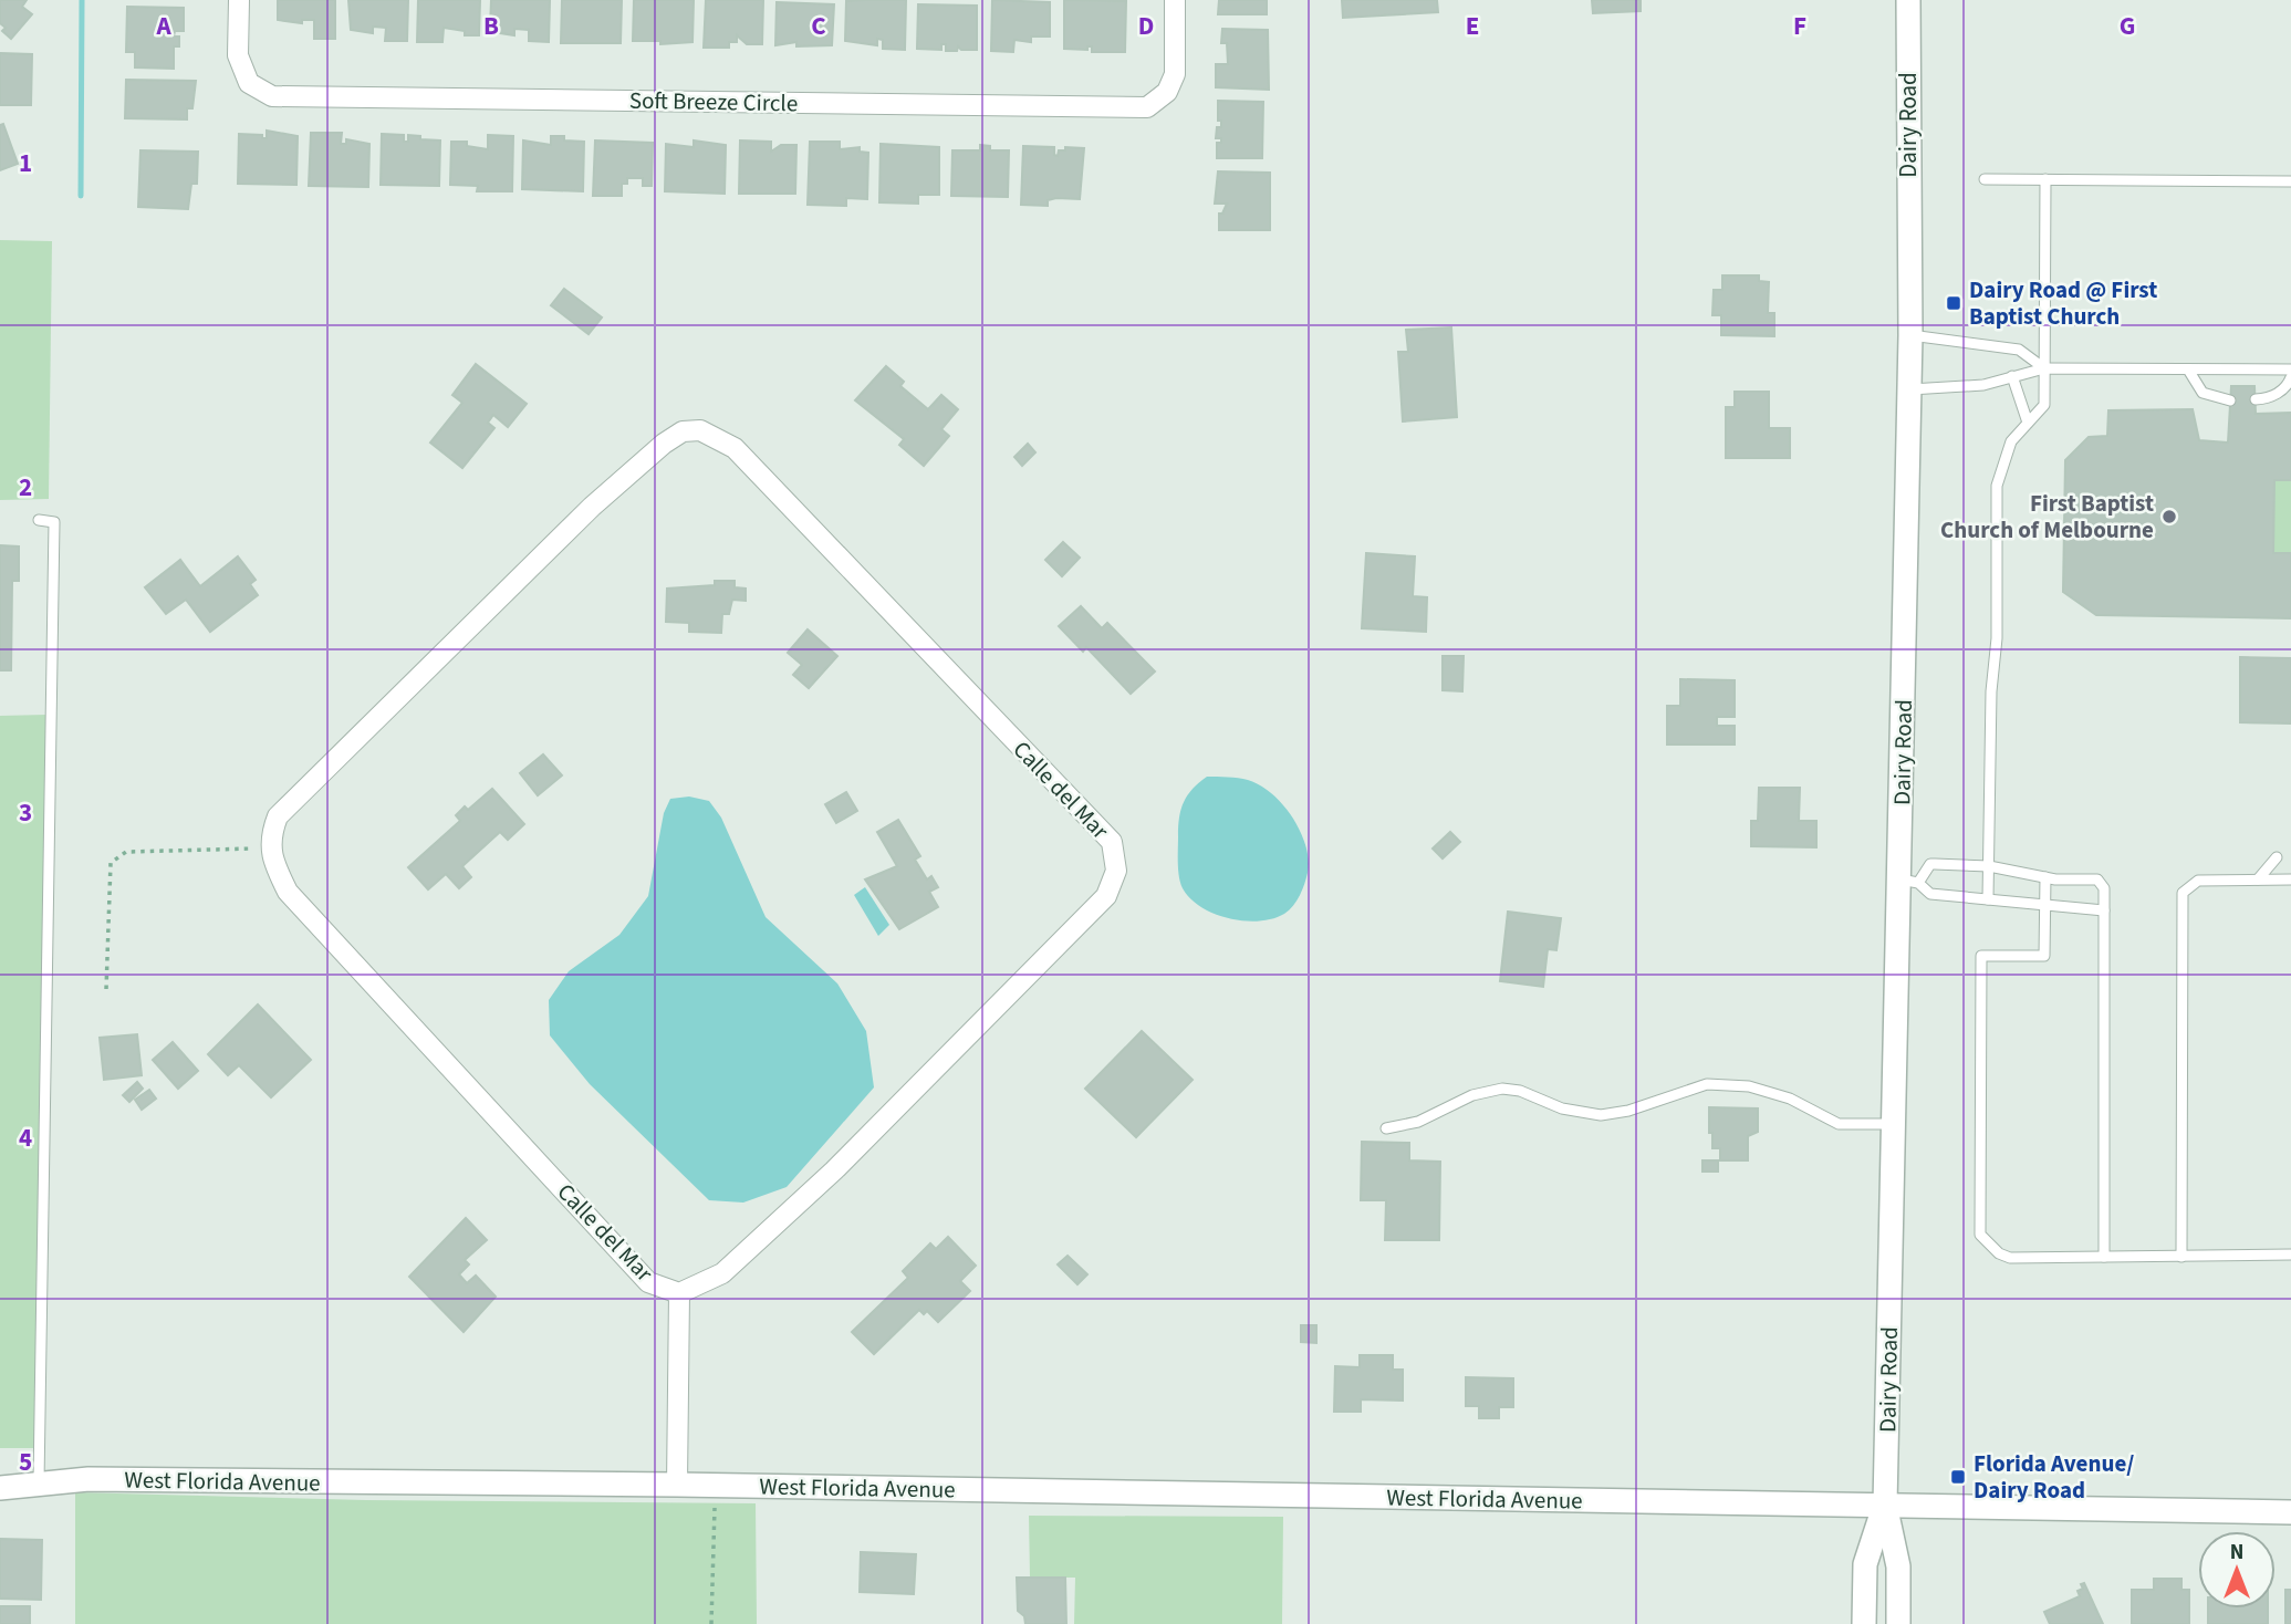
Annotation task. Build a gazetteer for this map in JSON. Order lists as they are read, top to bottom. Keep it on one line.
{"streets":{"street":["Soft Breeze Circle","Dairy Road","Calle del Mar","West Florida Avenue"]},"crossings":[["Dairy Road","West Florida Avenue"]],"places":{"transit":["Dairy Road @ First Baptist Church","Florida Avenue/ Dairy Road"],"other":["First Baptist Church of Melbourne"]},"north":"top","grid":{"columns":["A","B","C","D","E","F","G"],"rows":["1","2","3","4","5"]}}
